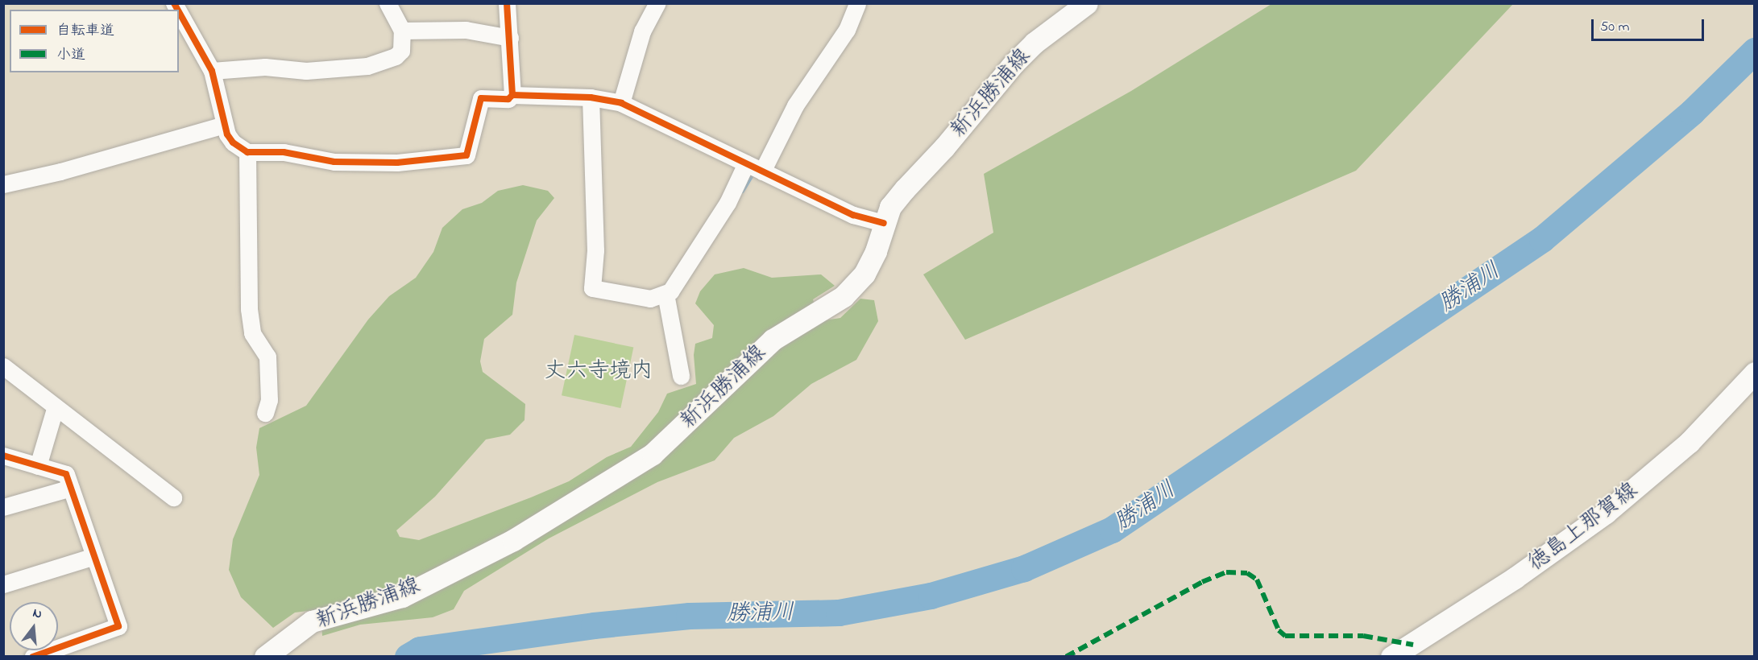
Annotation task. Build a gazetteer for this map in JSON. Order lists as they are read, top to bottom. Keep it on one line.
{"streets":{"main road":["新浜勝浦線","徳島上那賀線"]},"water":["勝浦川"],"parks":["丈六寺境内"],"legend":["自転車道","小道"],"scale_bar":"50 m","north":"top"}
